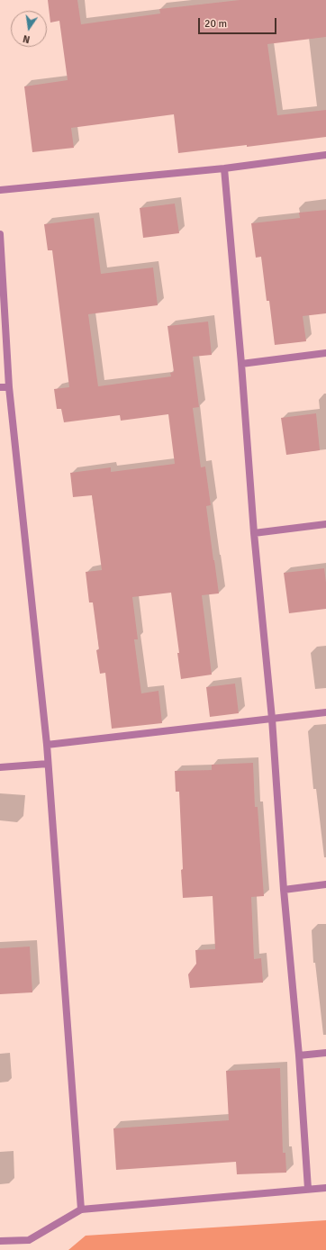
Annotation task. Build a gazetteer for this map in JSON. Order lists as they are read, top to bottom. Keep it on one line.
{"scale_bar":"20 m","north":"bottom"}
